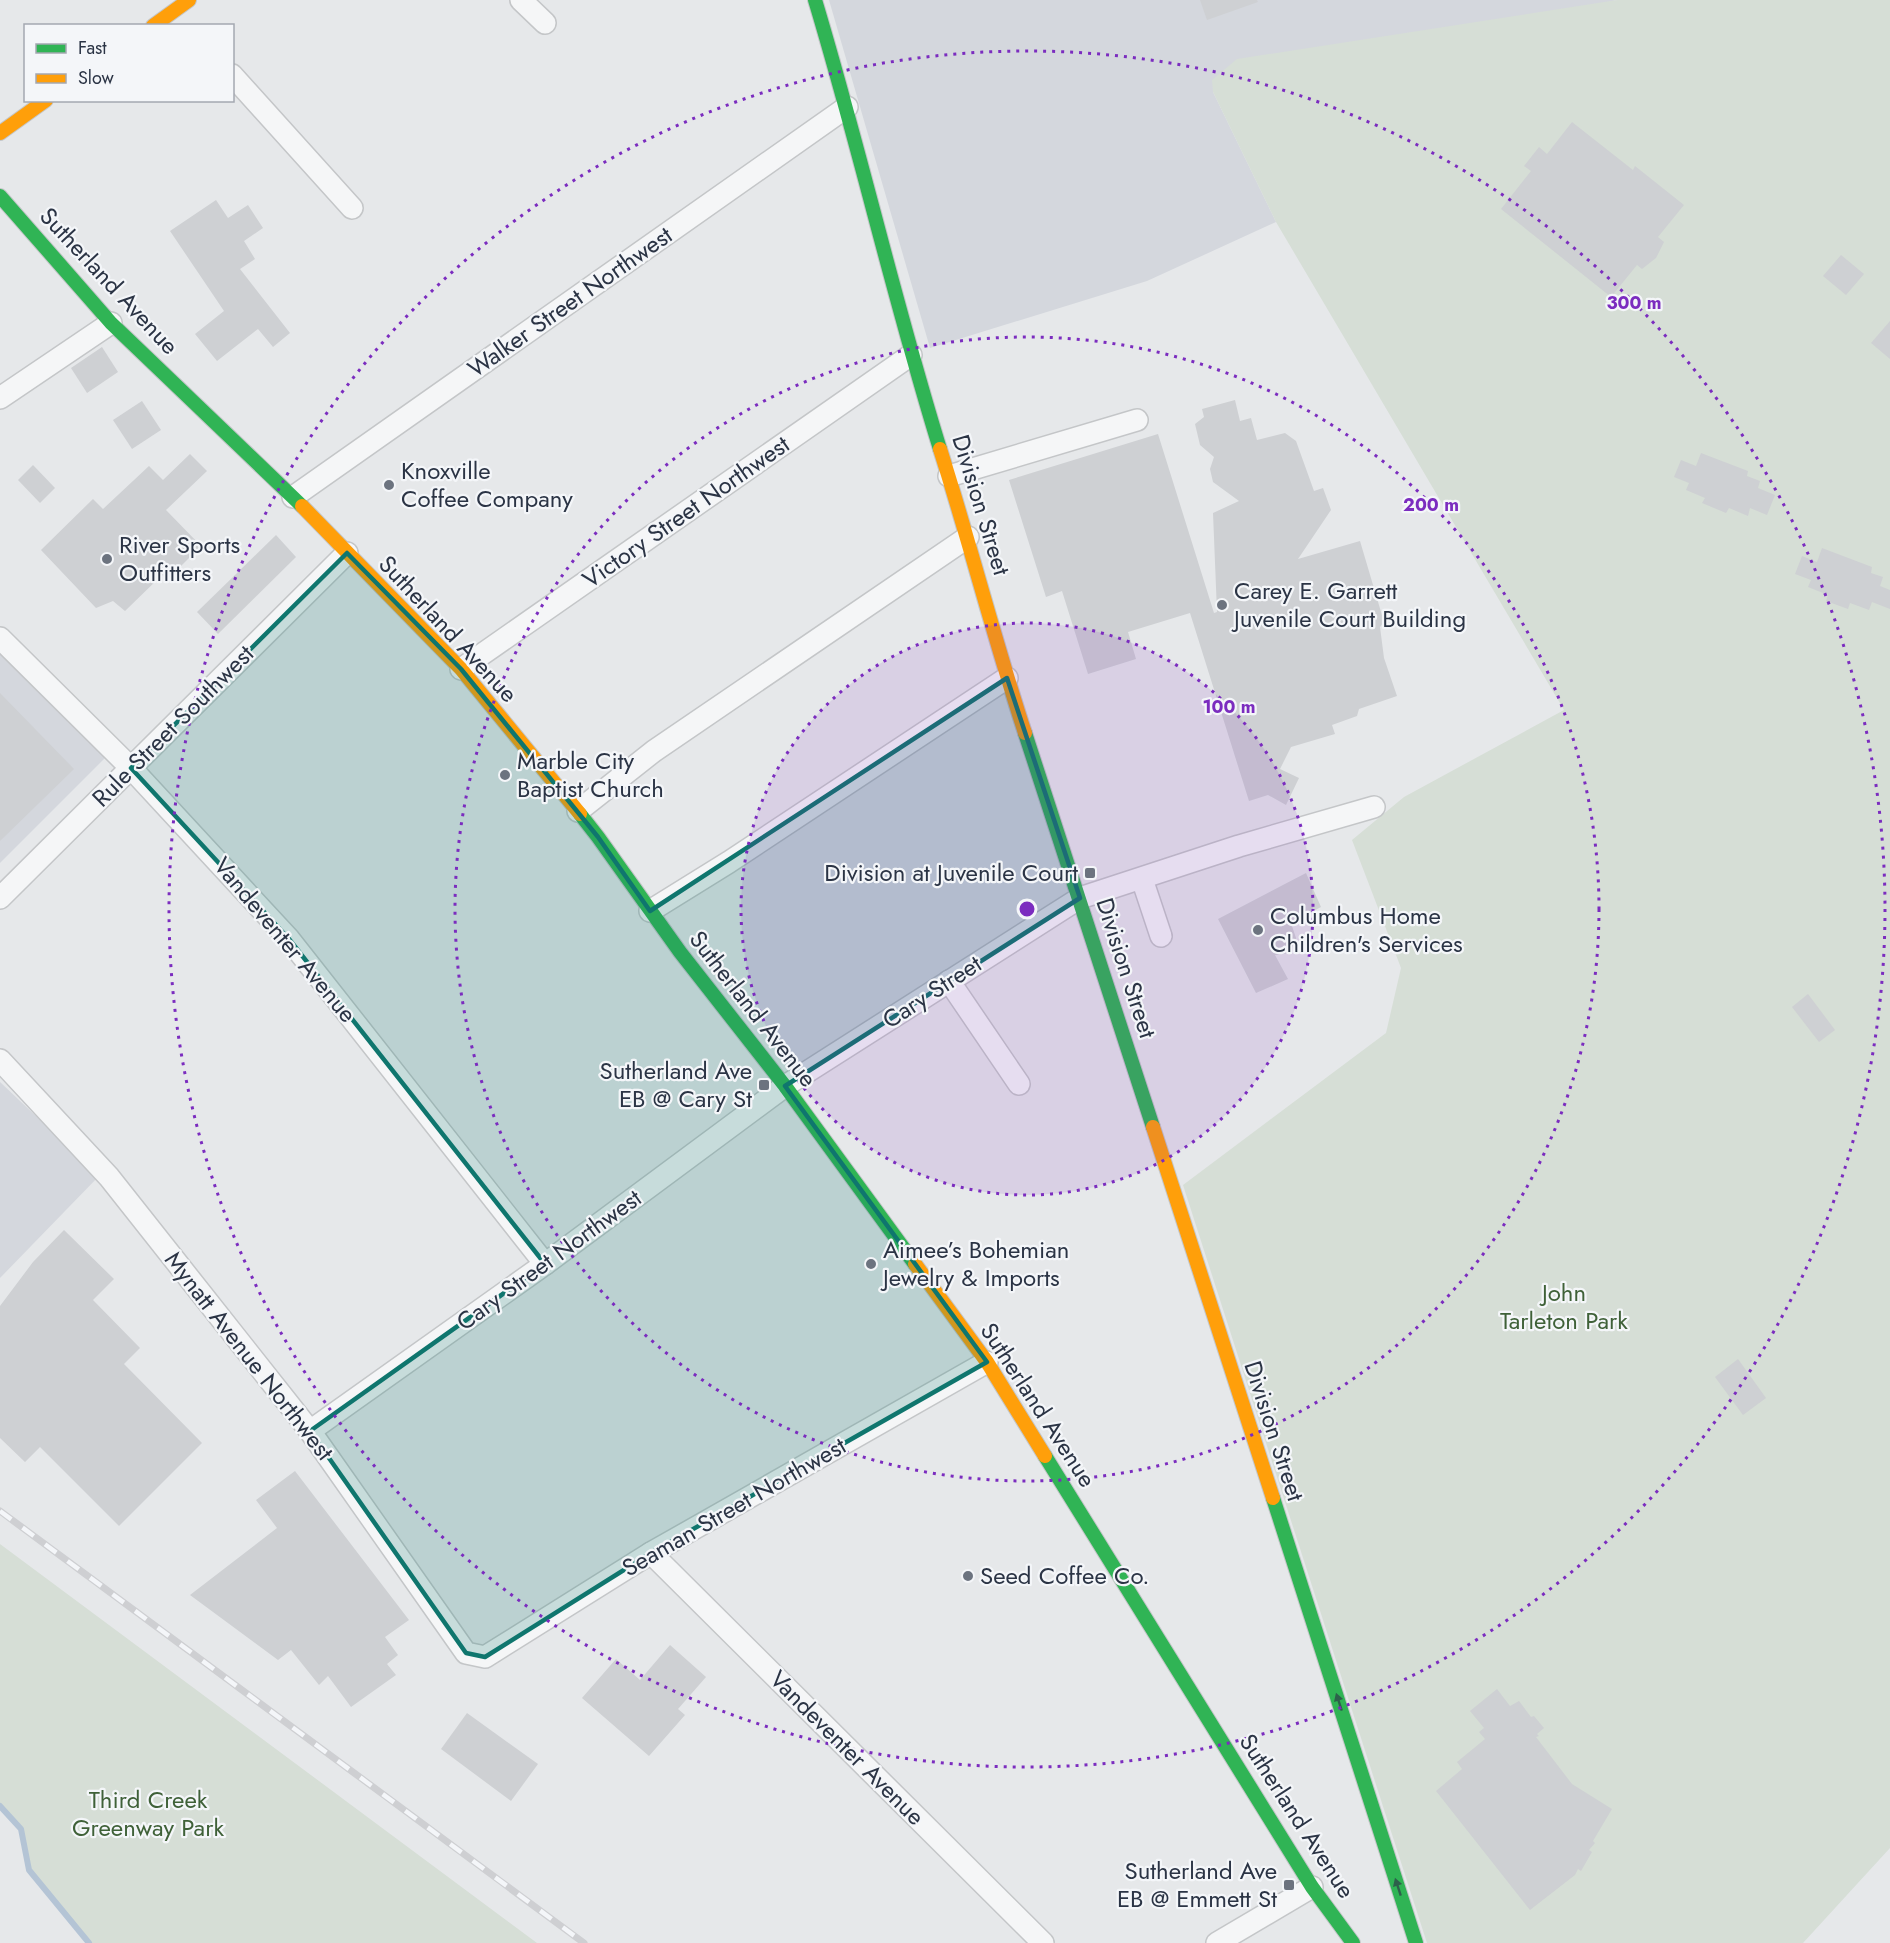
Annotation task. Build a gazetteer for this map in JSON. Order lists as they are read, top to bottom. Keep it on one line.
{"streets":{"street":["Sutherland Avenue","Walker Street Northwest","Division Street","Victory Street Northwest","Rule Street Southwest","Vandeventer Avenue","Cary Street","Cary Street Northwest","Mynatt Avenue Northwest","Seaman Street Northwest"]},"crossings":[["Sutherland Avenue","Walker Street Northwest"],["Sutherland Avenue","Victory Street Northwest"],["Sutherland Avenue","Rule Street Southwest"],["Sutherland Avenue","Cary Street"],["Sutherland Avenue","Cary Street Northwest"],["Sutherland Avenue","Seaman Street Northwest"],["Walker Street Northwest","Division Street"],["Division Street","Victory Street Northwest"],["Division Street","Cary Street"],["Rule Street Southwest","Vandeventer Avenue"],["Vandeventer Avenue","Cary Street Northwest"],["Vandeventer Avenue","Seaman Street Northwest"],["Cary Street","Cary Street Northwest"],["Cary Street Northwest","Mynatt Avenue Northwest"],["Mynatt Avenue Northwest","Seaman Street Northwest"]],"one_way":["Division Street"],"parks":["John Tarleton Park","Third Creek Greenway Park"],"places":{"other":["Knoxville Coffee Company","River Sports Outfitters","Carey E. Garrett Juvenile Court Building","Marble City Baptist Church","Columbus Home Children's Services","Aimee’s Bohemian Jewelry & Imports","Seed Coffee Co."],"transit":["Division at Juvenile Court","Sutherland Ave EB @ Cary St","Sutherland Ave EB @ Emmett St"]},"legend":["Fast","Slow"],"rings":["300 m","200 m","100 m"]}
